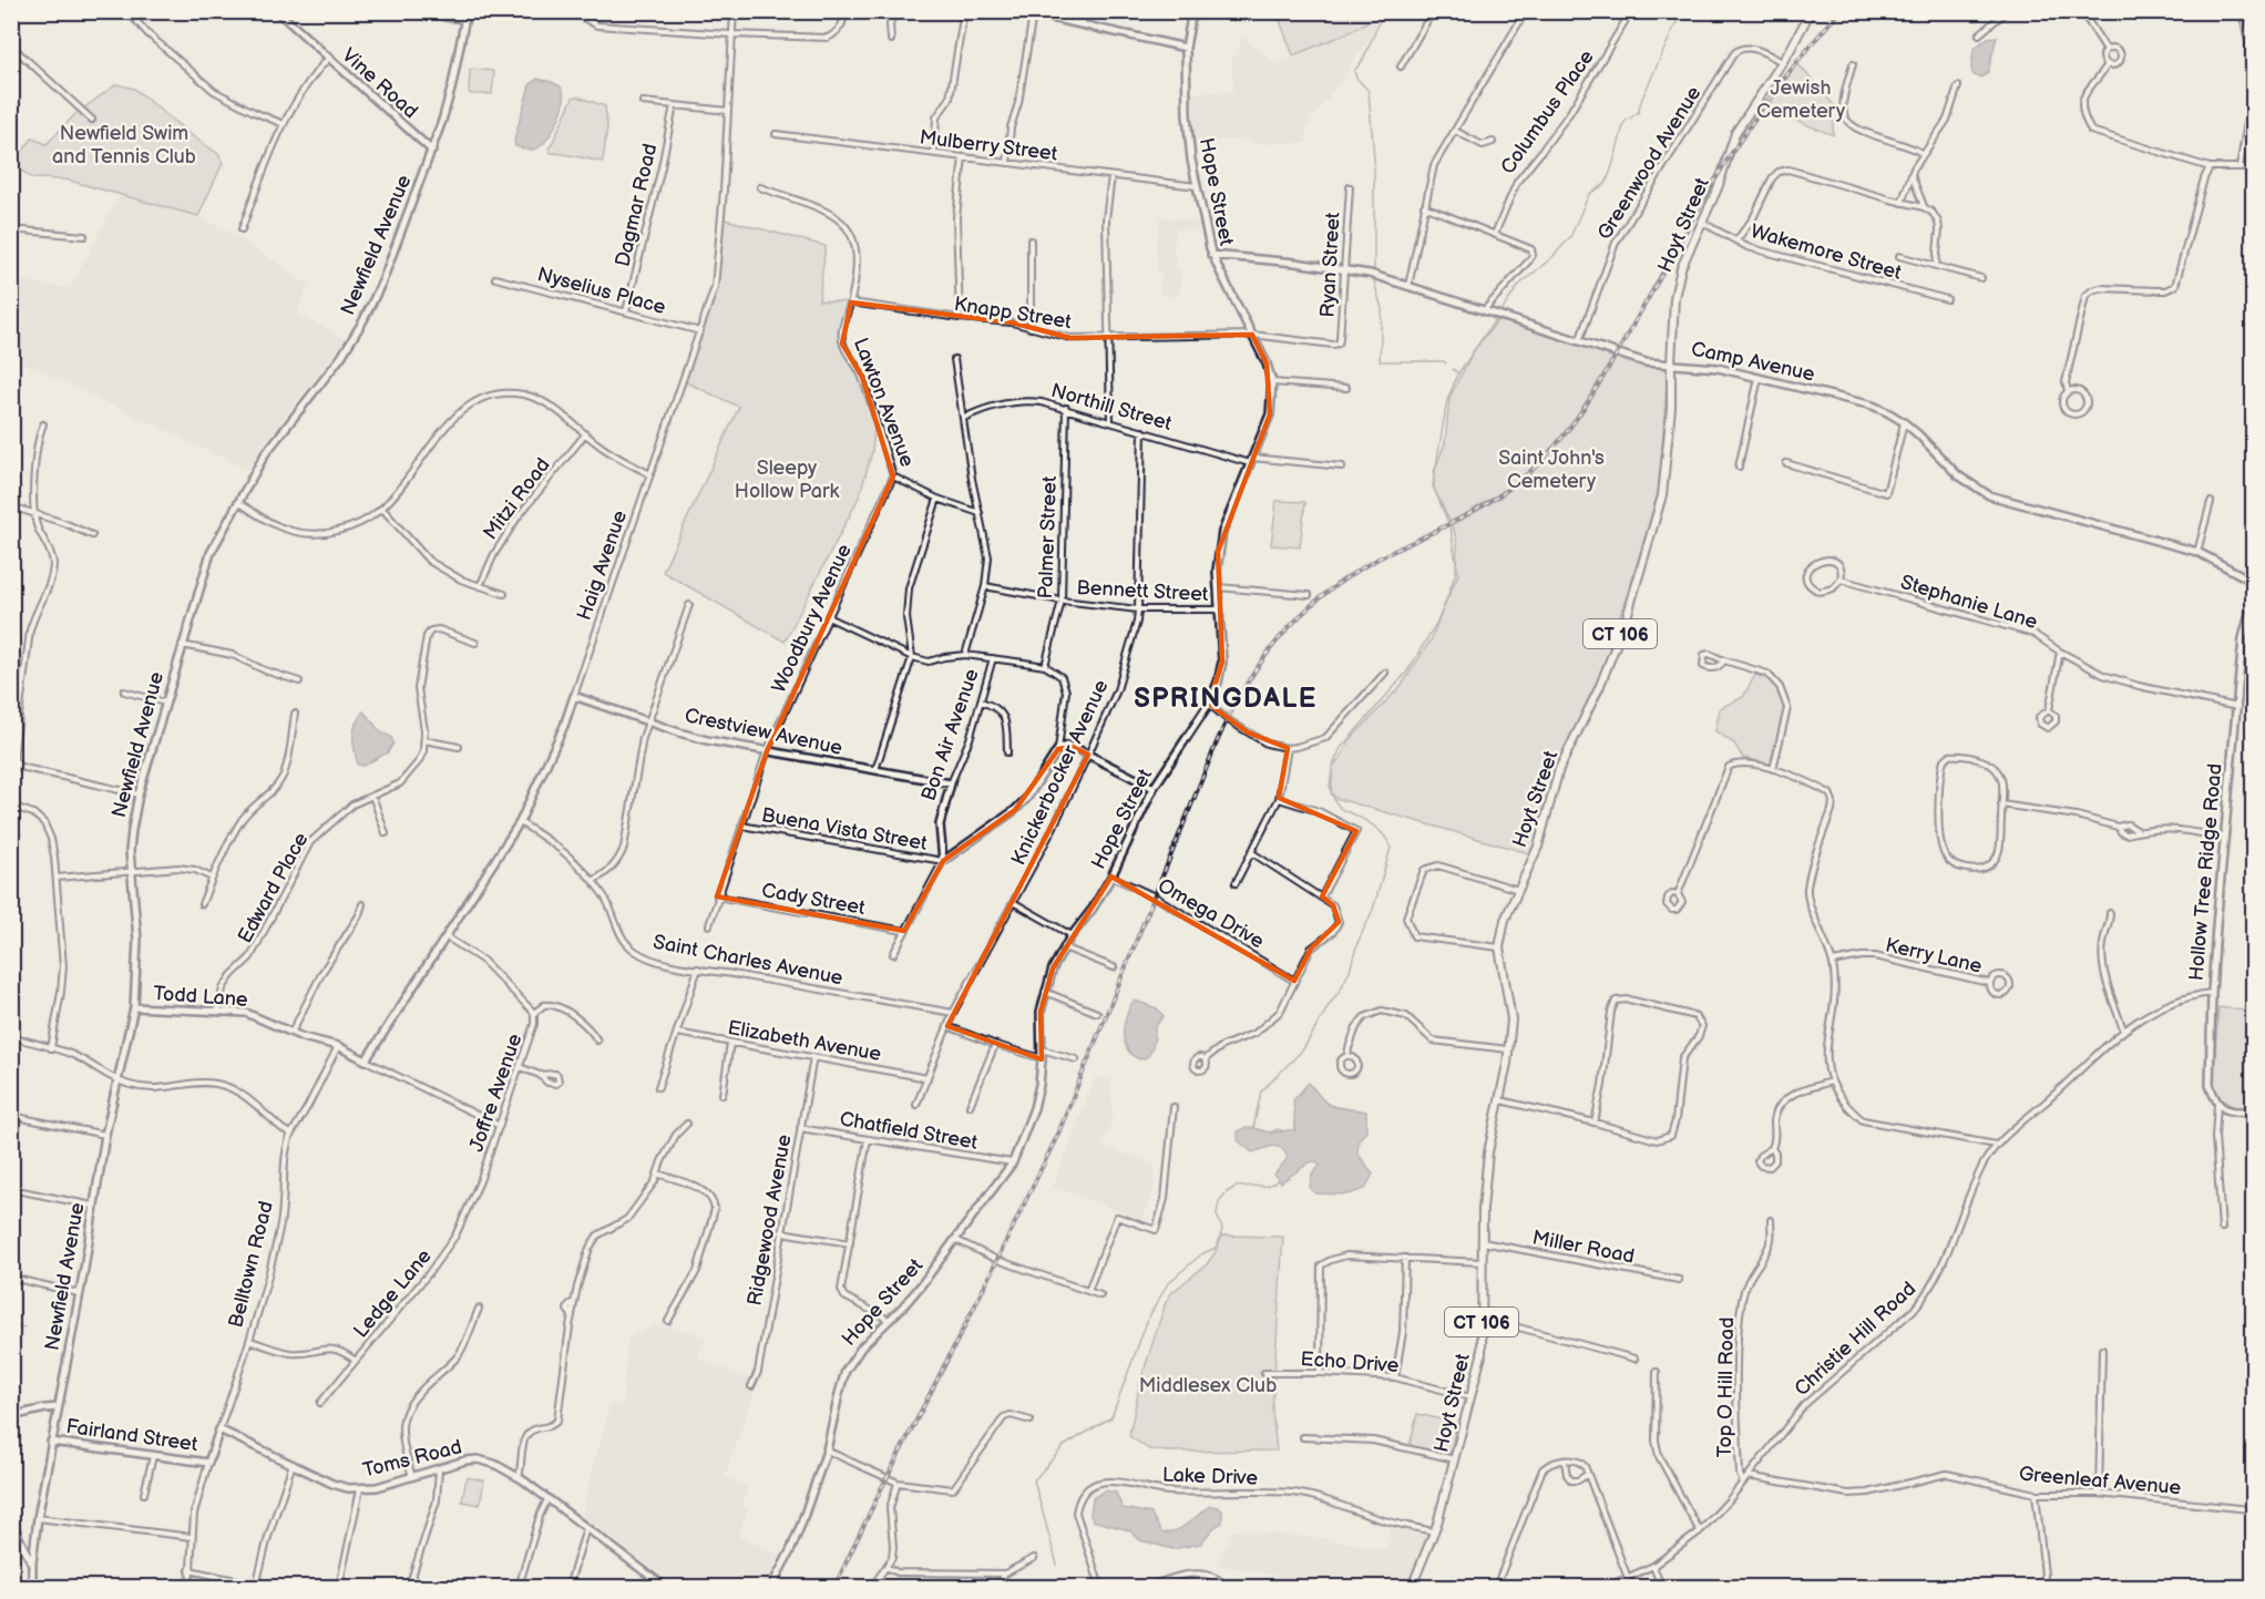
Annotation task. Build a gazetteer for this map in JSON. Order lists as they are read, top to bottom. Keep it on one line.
{"streets":{"main road":["Hoyt Street","CT 106"],"street":["Vine Road","Columbus Place","Mulberry Street","Greenwood Avenue","Hope Street","Dagmar Road","Newfield Avenue","Wakemore Street","Ryan Street","Nyselius Place","Knapp Street","Camp Avenue","Lawton Avenue","Northill Street","Mitzi Road","Palmer Street","Haig Avenue","Bennett Street","Stephanie Lane","Woodbury Avenue","Crestview Avenue","Bon Air Avenue","Knickerbocker Avenue","Buena Vista Street","Hollow Tree Ridge Road","Edward Place","Cady Street","Omega Drive","Kerry Lane","Saint Charles Avenue","Todd Lane","Elizabeth Avenue","Joffre Avenue","Chatfield Street","Ridgewood Avenue","Miller Road","Belltown Road","Ledge Lane","Christie Hill Road","Echo Drive","Top O Hill Road","Fairland Street","Toms Road","Lake Drive","Greenleaf Avenue"]},"crossings":[["Vine Road","Newfield Avenue"],["Mulberry Street","Hope Street"],["Greenwood Avenue","Hoyt Street"],["Greenwood Avenue","Camp Avenue"],["Hope Street","Knapp Street"],["Hope Street","Camp Avenue"],["Hope Street","Northill Street"],["Hope Street","Bennett Street"],["Hope Street","Omega Drive"],["Hope Street","Chatfield Street"],["Dagmar Road","Nyselius Place"],["Hoyt Street","Wakemore Street"],["Hoyt Street","Camp Avenue"],["Hoyt Street","Miller Road"],["Hoyt Street","Echo Drive"],["Hoyt Street","Lake Drive"],["Newfield Avenue","Todd Lane"],["Newfield Avenue","Fairland Street"],["Ryan Street","Knapp Street"],["Ryan Street","Camp Avenue"],["Nyselius Place","Haig Avenue"],["Knapp Street","Lawton Avenue"],["Lawton Avenue","Woodbury Avenue"],["Northill Street","Palmer Street"],["Northill Street","Knickerbocker Avenue"],["Palmer Street","Bennett Street"],["Haig Avenue","Crestview Avenue"],["Haig Avenue","Saint Charles Avenue"],["Haig Avenue","Todd Lane"],["Haig Avenue","Joffre Avenue"],["Bennett Street","Knickerbocker Avenue"],["Stephanie Lane","Hollow Tree Ridge Road"],["Woodbury Avenue","Crestview Avenue"],["Woodbury Avenue","Buena Vista Street"],["Woodbury Avenue","Cady Street"],["Crestview Avenue","Bon Air Avenue"],["Bon Air Avenue","Buena Vista Street"],["Knickerbocker Avenue","Saint Charles Avenue"],["Knickerbocker Avenue","Elizabeth Avenue"],["Hollow Tree Ridge Road","Christie Hill Road"],["Edward Place","Todd Lane"],["Elizabeth Avenue","Ridgewood Avenue"],["Joffre Avenue","Ledge Lane"],["Chatfield Street","Ridgewood Avenue"],["Belltown Road","Ledge Lane"],["Belltown Road","Fairland Street"],["Belltown Road","Toms Road"],["Christie Hill Road","Top O Hill Road"],["Christie Hill Road","Greenleaf Avenue"]],"districts":["SPRINGDALE"],"parks":["Jewish Cemetery","Newfield Swim and Tennis Club","Saint John's Cemetery","Sleepy Hollow Park","Middlesex Club"]}
